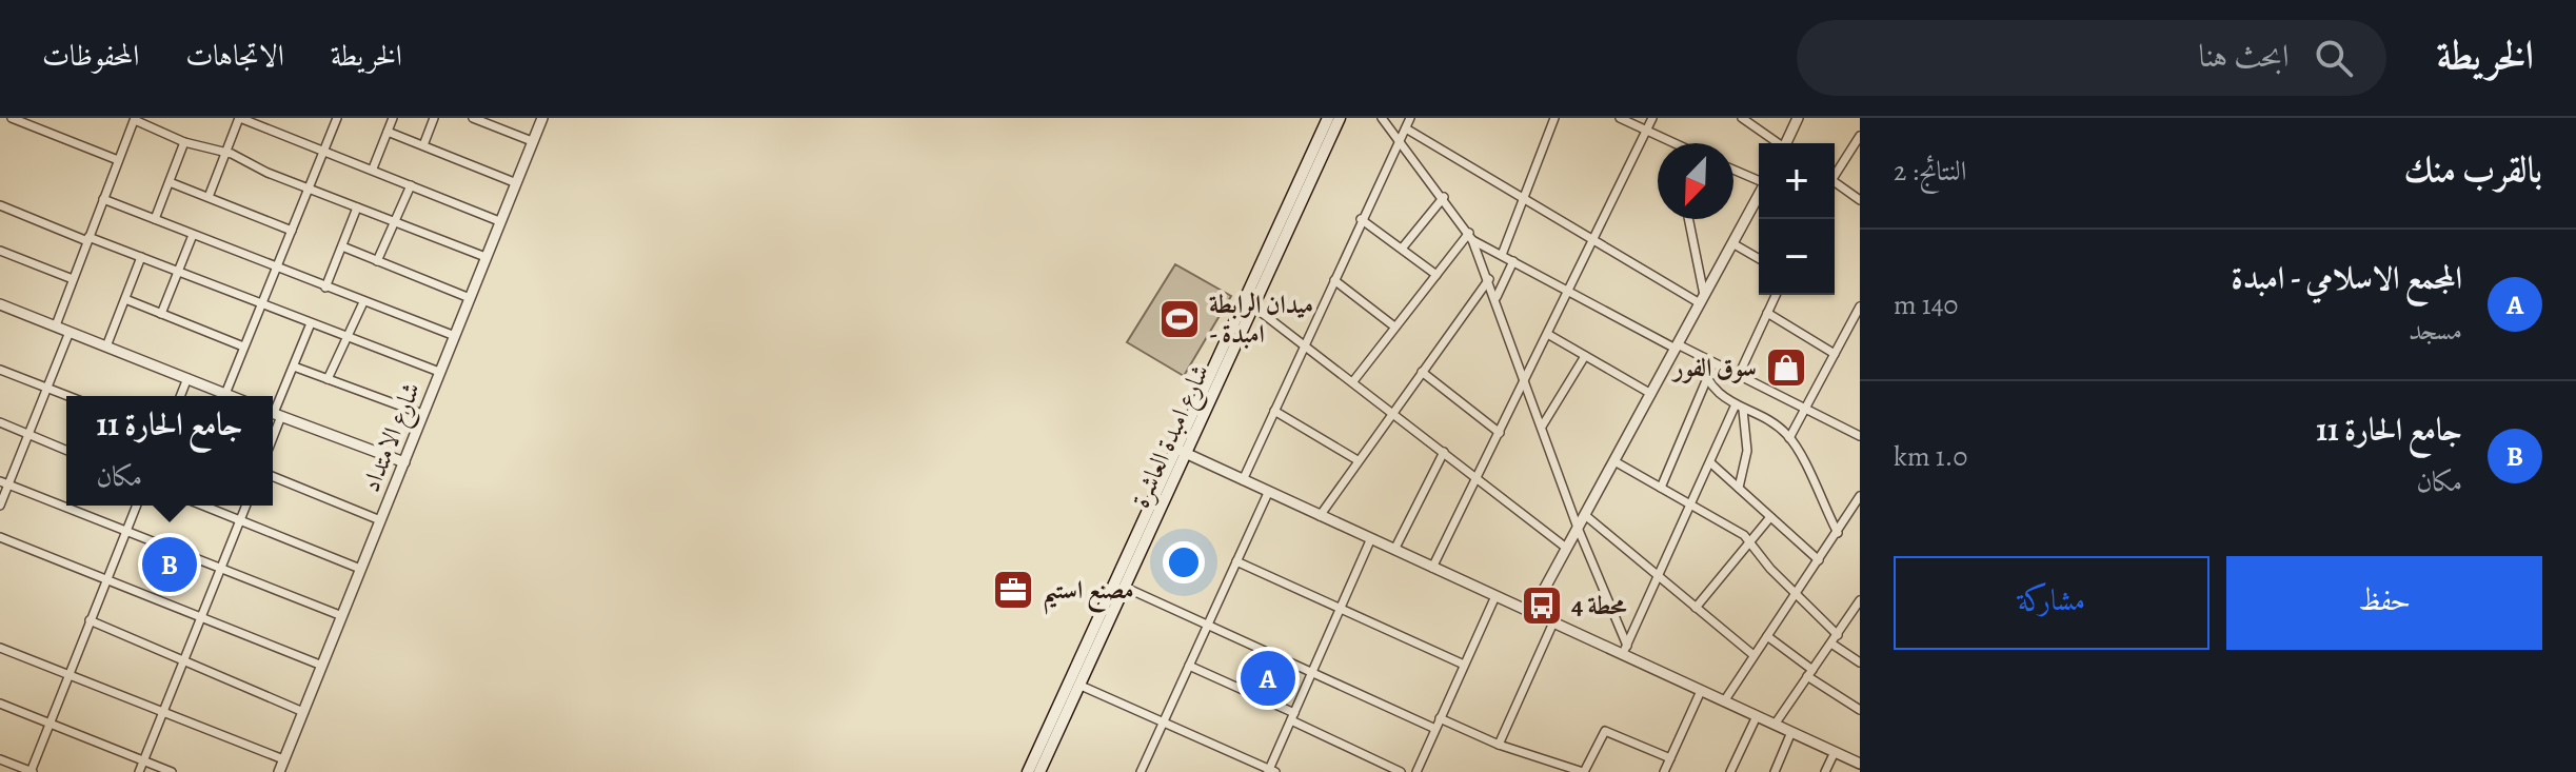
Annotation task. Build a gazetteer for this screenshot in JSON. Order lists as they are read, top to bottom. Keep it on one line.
{"streets":{"main road":["شارع امبدة العاشرة"],"street":["شارع الامتداد"]},"places":{"sports":["ميدان الرابطة - امبدة"],"shop":["سوق الفور"],"office":["مصنع استيم"],"bus stop":["محطة 4"]},"north":"bottom left","page":{"header":"الخريطة","search":"ابحث هنا","nav":["الخريطة","الاتجاهات","المحفوظات"],"heading":["بالقرب منك","النتائج: 2"],"map_buttons":["+","−"],"list":[{"mark":"A","name":"المجمع الاسلامي - امبدة","note":"مسجد","value":"140 m"},{"mark":"B","name":"جامع الحارة 11","note":"مكان","value":"1.0 km"}],"popup":["جامع الحارة 11","مكان"],"buttons":["حفظ","مشاركة"],"pins":["B","A"]}}
